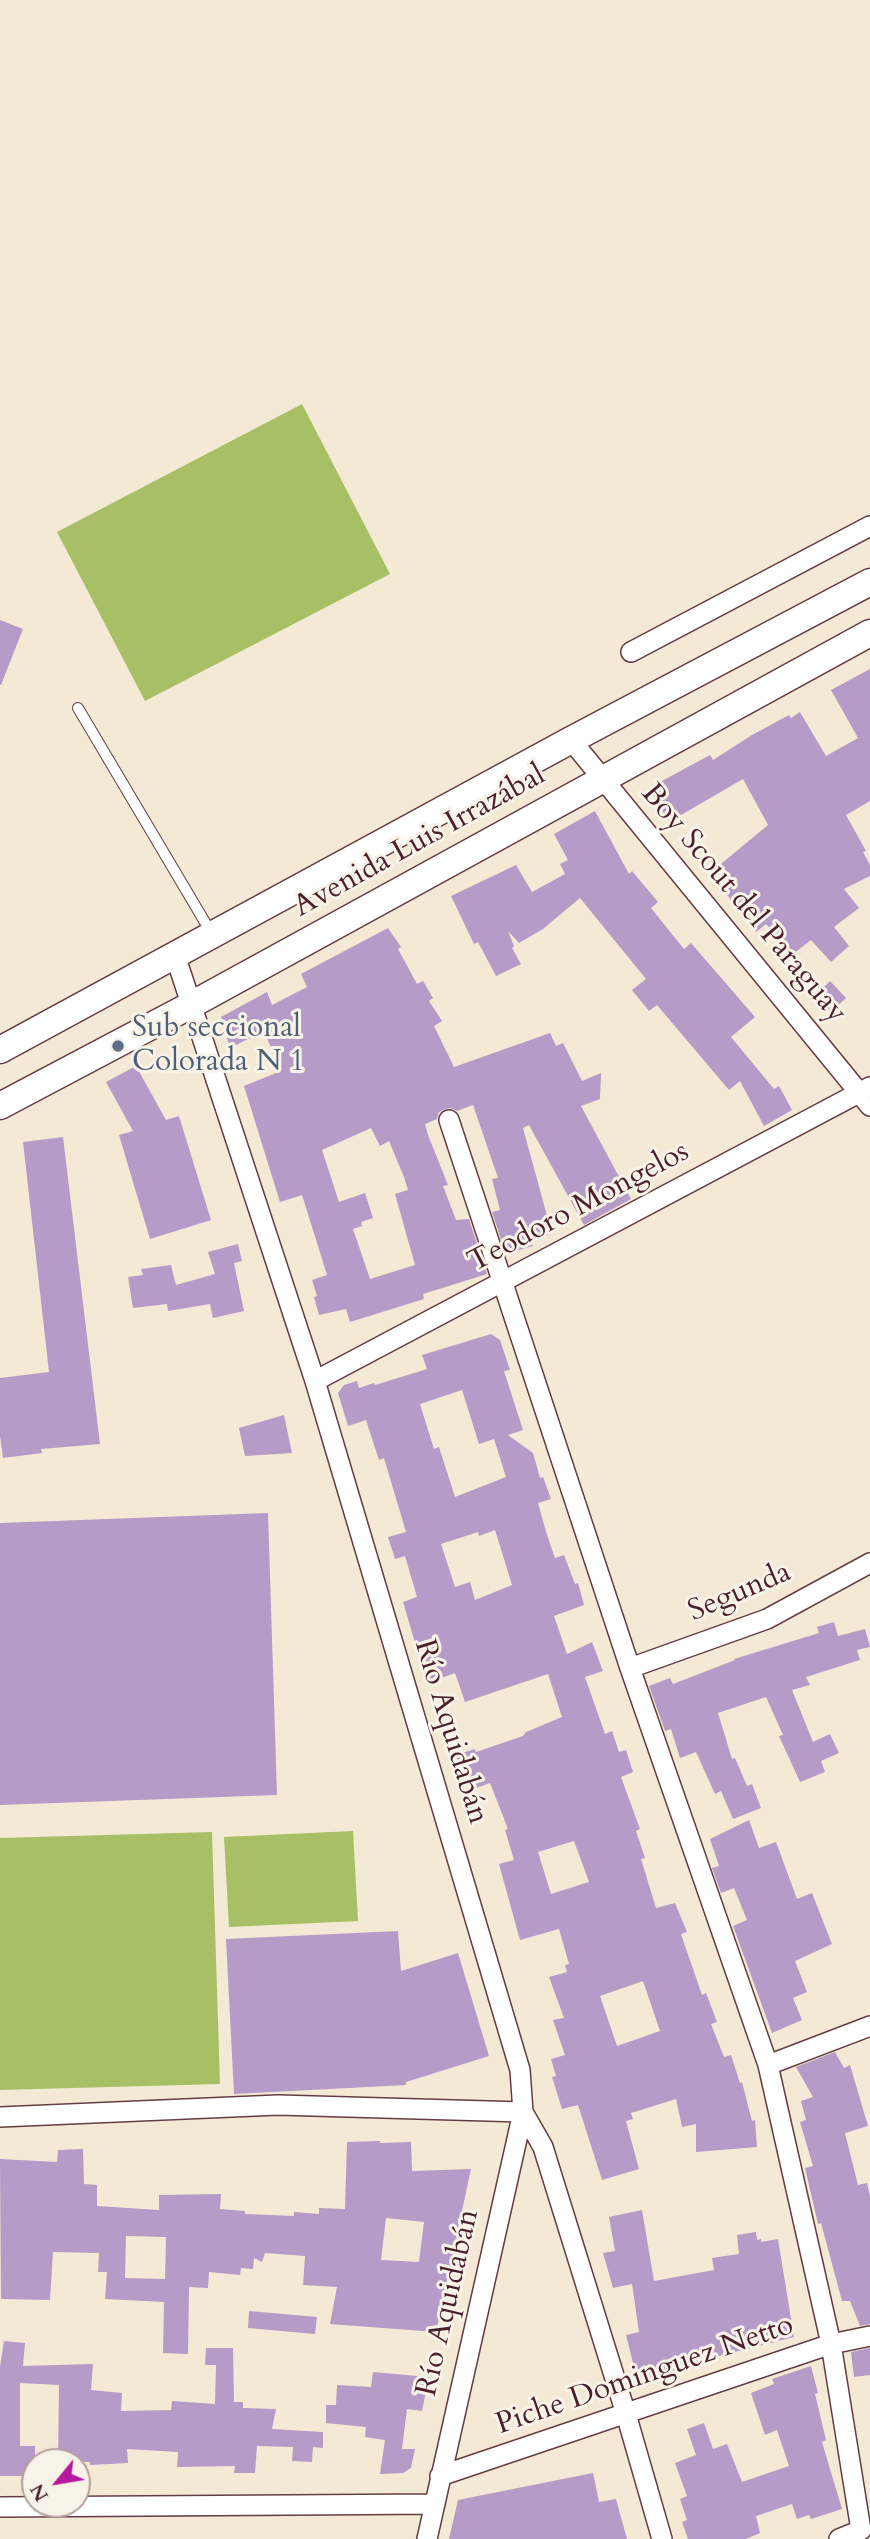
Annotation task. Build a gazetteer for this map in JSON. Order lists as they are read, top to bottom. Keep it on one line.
{"streets":{"main road":["Avenida Luis Irrazábal"],"street":["Boy Scout del Paraguay","Teodoro Mongelos","Segunda","Río Aquidabán","Piche Dominguez Netto"]},"crossings":[["Avenida Luis Irrazábal","Boy Scout del Paraguay"],["Avenida Luis Irrazábal","Río Aquidabán"],["Boy Scout del Paraguay","Teodoro Mongelos"],["Teodoro Mongelos","Río Aquidabán"],["Río Aquidabán","Piche Dominguez Netto"]],"places":["Sub seccional Colorada N 1"],"north":"bottom left"}
